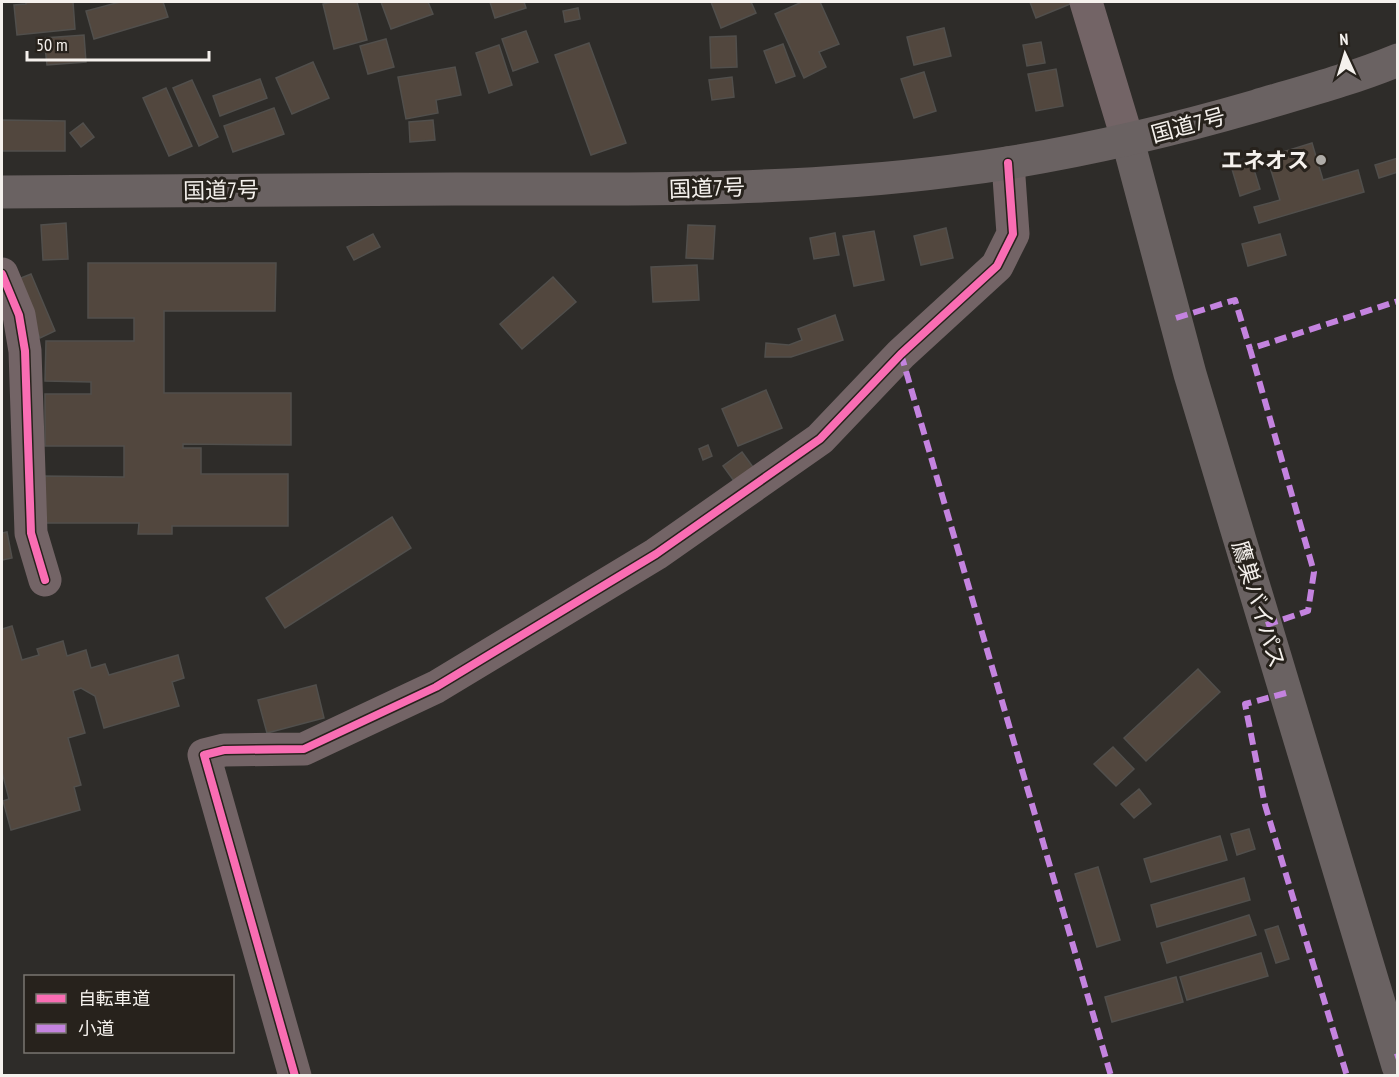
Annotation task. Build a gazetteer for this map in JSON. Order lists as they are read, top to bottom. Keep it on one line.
{"streets":{"highway":["国道7号","鷹巣バイパス"]},"crossings":[["国道7号","鷹巣バイパス"]],"places":["エネオス"],"legend":["自転車道","小道"],"scale_bar":"50 m","north":"top"}
